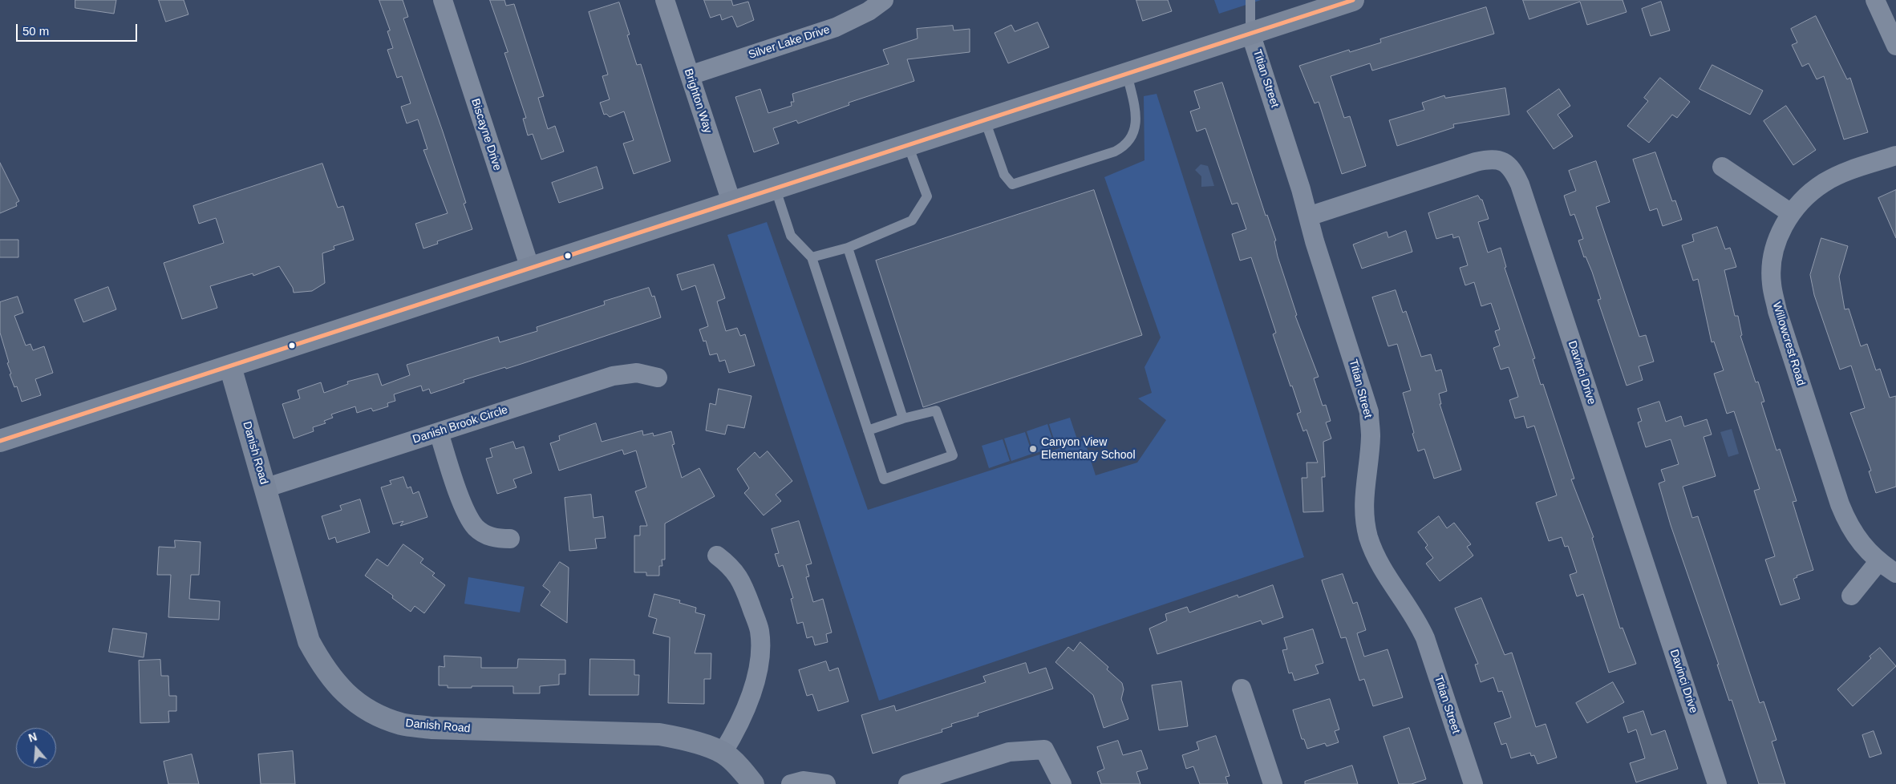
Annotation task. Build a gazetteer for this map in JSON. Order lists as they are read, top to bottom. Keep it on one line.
{"streets":{"main road":["Danish Road"],"street":["Silver Lake Drive","Titian Street","Brighton Way","Biscayne Drive","Willowcrest Road","Davinci Drive","Danish Brook Circle"]},"crossings":[["Silver Lake Drive","Brighton Way"],["Titian Street","Davinci Drive"],["Danish Brook Circle","Danish Road"]],"places":["Canyon View Elementary School"],"scale_bar":"50 m","north":"top"}
